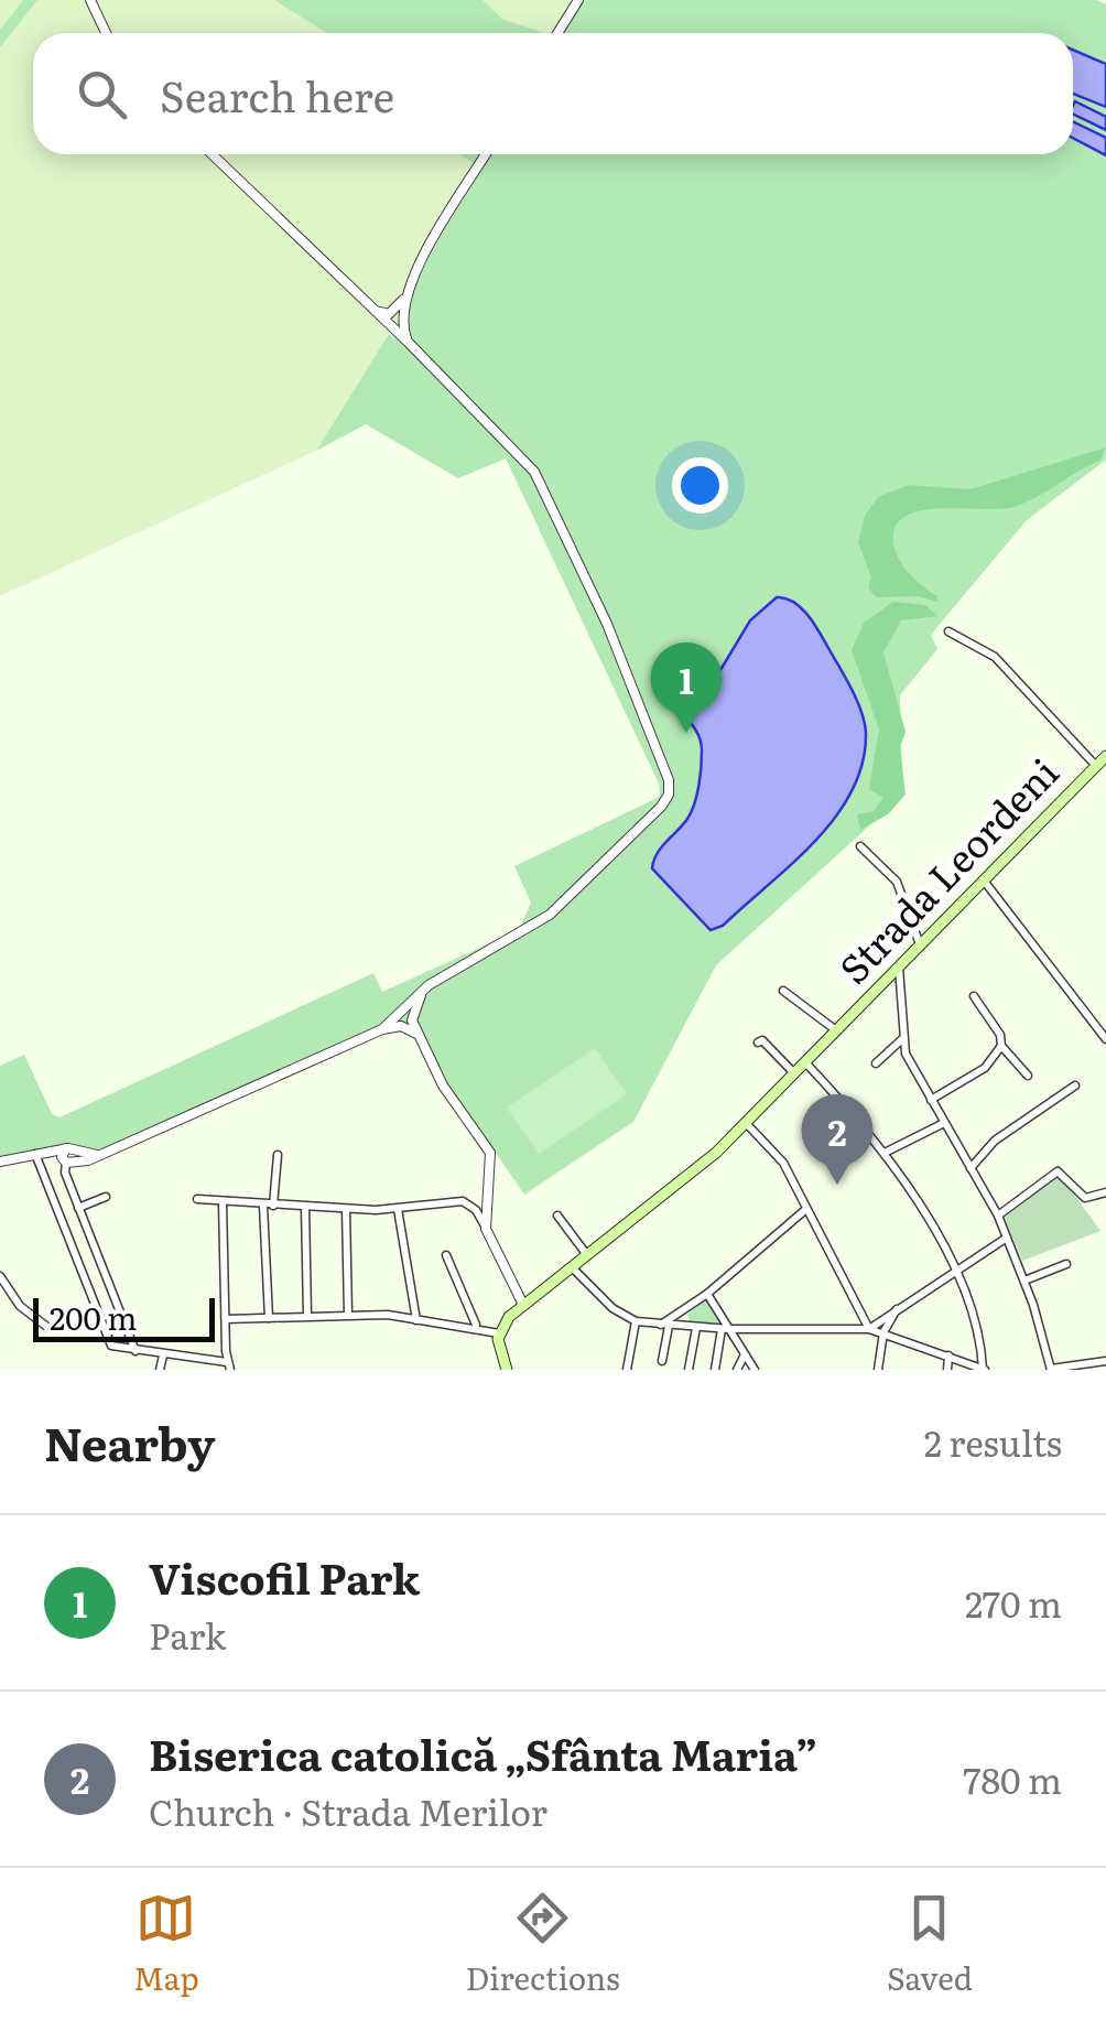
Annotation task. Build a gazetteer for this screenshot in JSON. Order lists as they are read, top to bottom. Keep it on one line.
{"streets":{"main road":["Strada Leordeni"]},"scale_bar":"200 m","page":{"search":"Search here","pins":["1","2"],"scale":"200 m","heading":["Nearby","2 results"],"list":[{"mark":"1","name":"Viscofil Park","note":"Park","value":"270 m"},{"mark":"2","name":"Biserica catolică „Sfânta Maria”","note":"Church · Strada Merilor","value":"780 m"}],"nav":["Map","Directions","Saved"]}}
